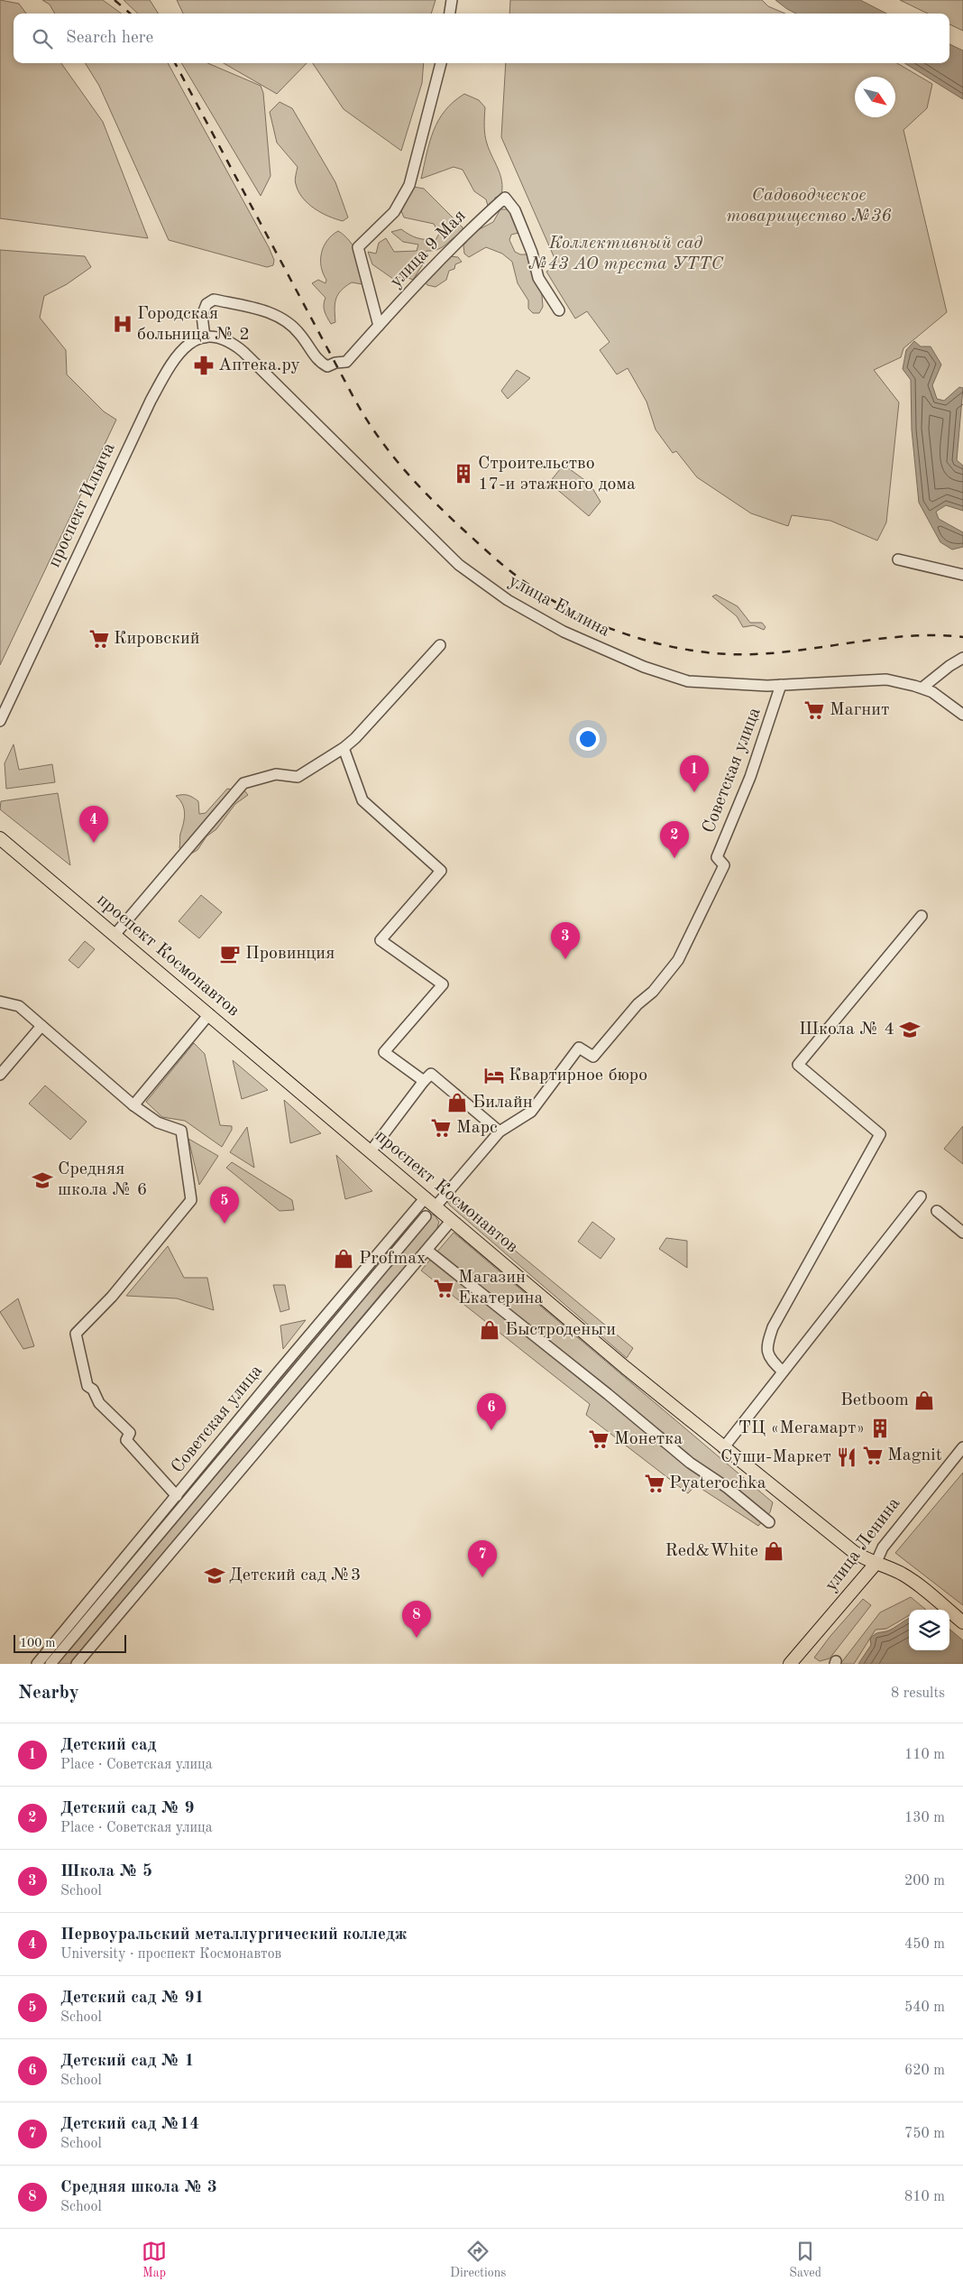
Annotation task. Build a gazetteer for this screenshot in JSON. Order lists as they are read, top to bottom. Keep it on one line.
{"streets":{"main road":["проспект Космонавтов","улица Ленина"],"street":["улица 9 Мая","проспект Ильича","улица Емлина","Советская улица"]},"crossings":[["улица 9 Мая","проспект Ильича"],["улица 9 Мая","улица Емлина"],["проспект Ильича","улица Емлина"],["улица Емлина","Советская улица"],["Советская улица","проспект Космонавтов"],["проспект Космонавтов","улица Ленина"]],"parks":["Садоводческое товарищество №36","Коллективный сад №43 АО треста УТТС"],"places":{"hospital":["Городская больница № 2"],"pharmacy":["Аптека.ру"],"building":["Строительство 17-и этажного дома","ТЦ «Мегамарт»"],"supermarket":["Кировский","Магнит","Марс","Магазин Екатерина","Монетка","Magnit","Pyaterochka"],"cafe":["Провинция"],"school or university":["Школа № 4","Средняя школа № 6","Детский сад №3"],"hotel":["Квартирное бюро"],"shop":["Билайн","Profmax","Быстроденьги","Betboom","Red&White"],"restaurant":["Суши-Маркет"]},"scale_bar":"100 m","north":"bottom right","page":{"search":"Search here","pins":["1","4","2","3","5","6","7","8"],"scale":"100 m","heading":["Nearby","8 results"],"list":[{"mark":"1","name":"Детский сад","note":"Place · Советская улица","value":"110 m"},{"mark":"2","name":"Детский сад № 9","note":"Place · Советская улица","value":"130 m"},{"mark":"3","name":"Школа № 5","note":"School","value":"200 m"},{"mark":"4","name":"Первоуральский металлургический колледж","note":"University · проспект Космонавтов","value":"450 m"},{"mark":"5","name":"Детский сад № 91","note":"School","value":"540 m"},{"mark":"6","name":"Детский сад № 1","note":"School","value":"620 m"},{"mark":"7","name":"Детский сад №14","note":"School","value":"750 m"},{"mark":"8","name":"Средняя школа № 3","note":"School","value":"810 m"}],"nav":["Map","Directions","Saved"]}}
